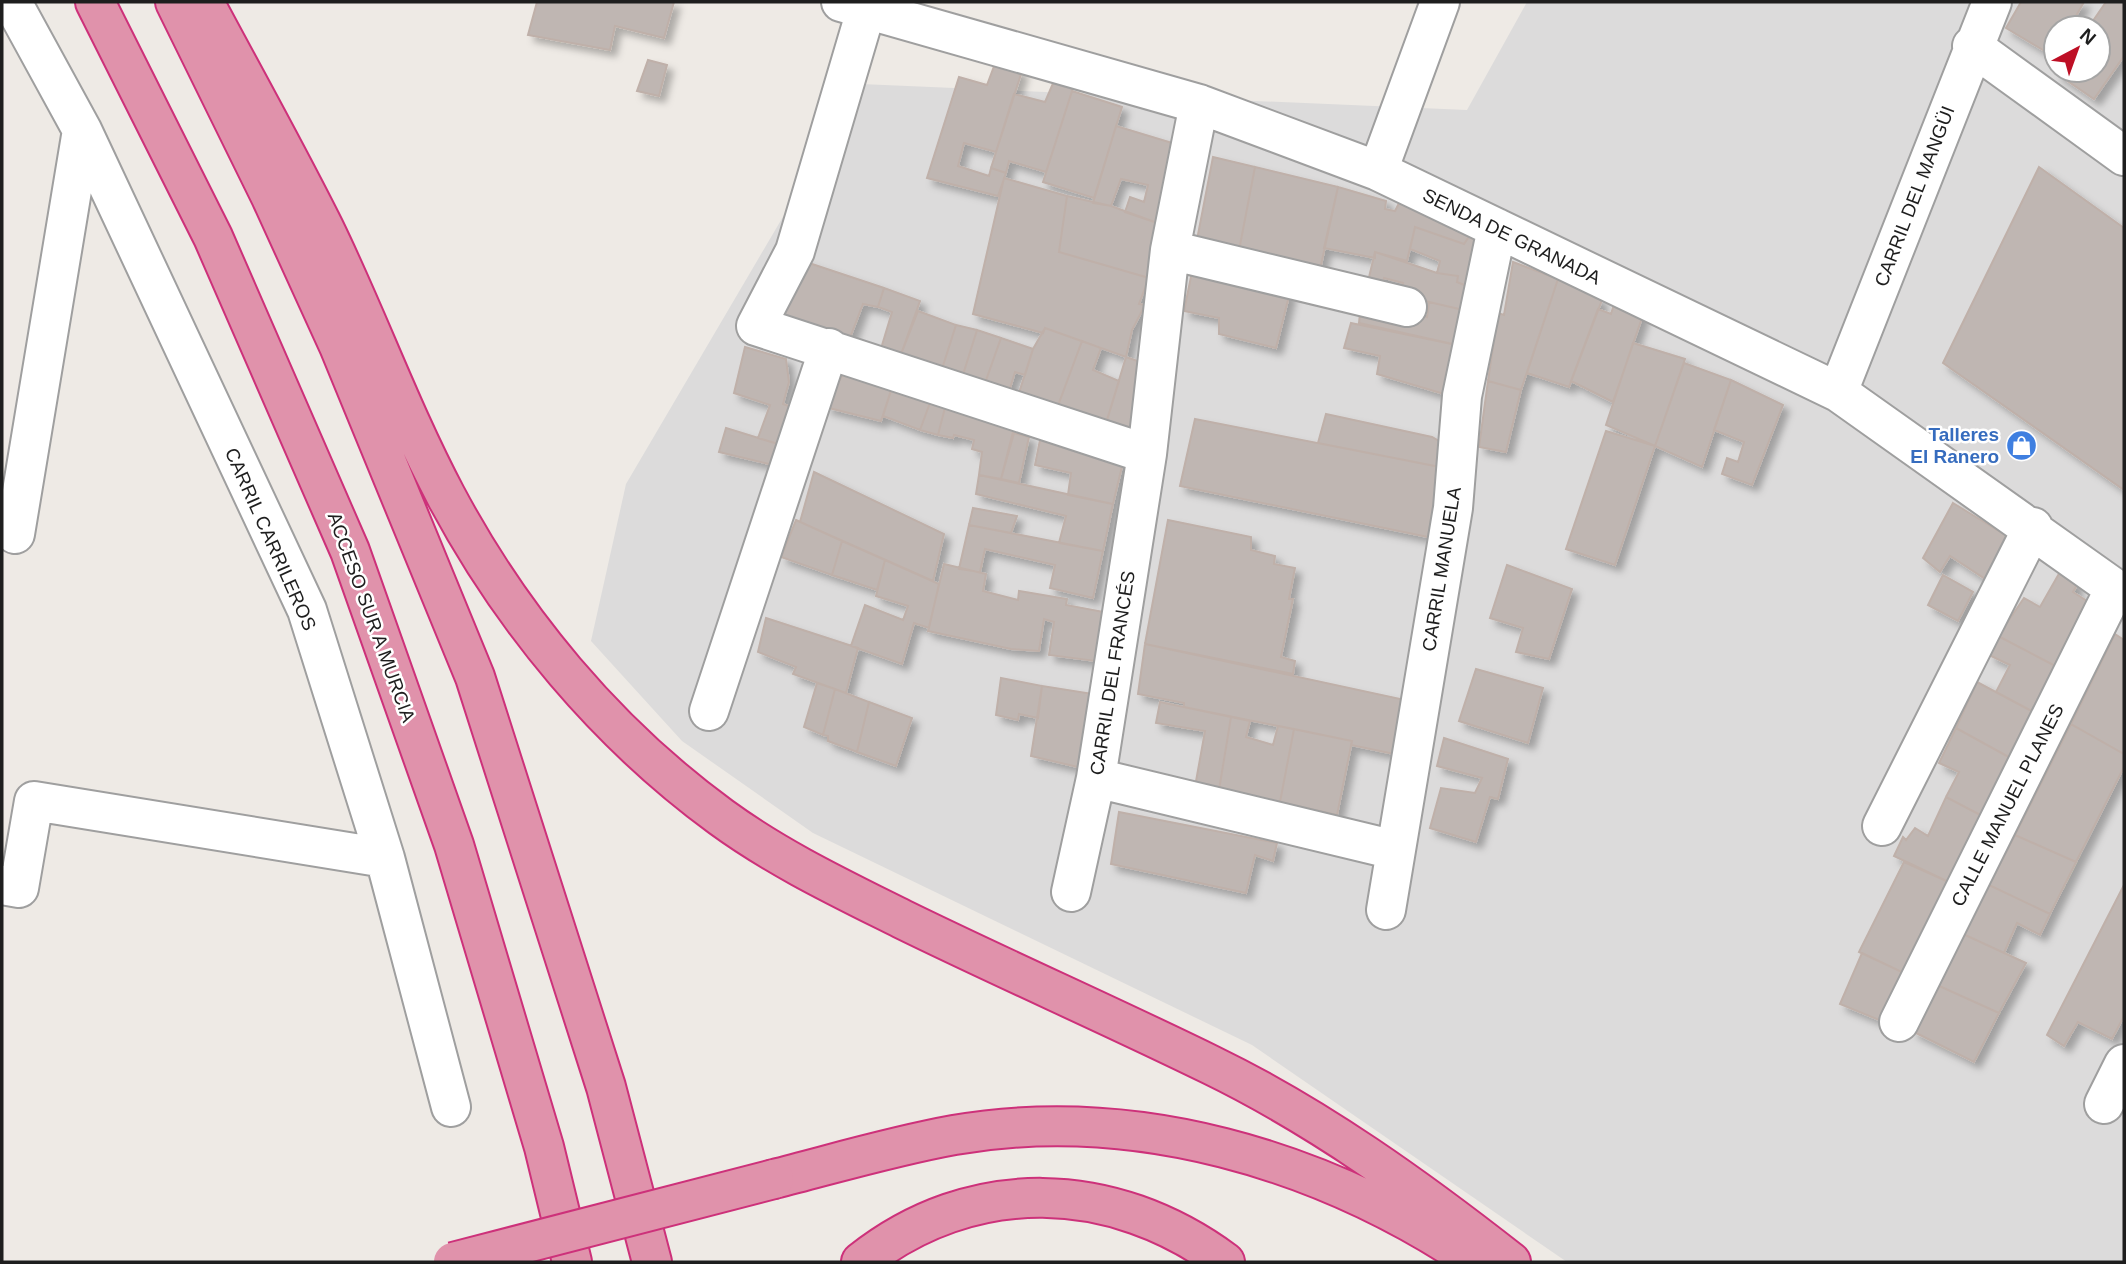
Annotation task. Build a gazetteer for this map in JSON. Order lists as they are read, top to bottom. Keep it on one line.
{"streets":{"highway":["ACCESO SUR A MURCIA"],"street":["CARRIL DEL MANGÜI","SENDA DE GRANADA","CARRIL CARRILEROS","CARRIL MANUELA","CARRIL DEL FRANCÉS","CALLE MANUEL PLANES"]},"crossings":[["CARRIL DEL MANGÜI","SENDA DE GRANADA"],["SENDA DE GRANADA","CARRIL MANUELA"],["SENDA DE GRANADA","CARRIL DEL FRANCÉS"],["SENDA DE GRANADA","CALLE MANUEL PLANES"]],"places":{"shop":["Talleres El Ranero"]},"north":"top right"}
